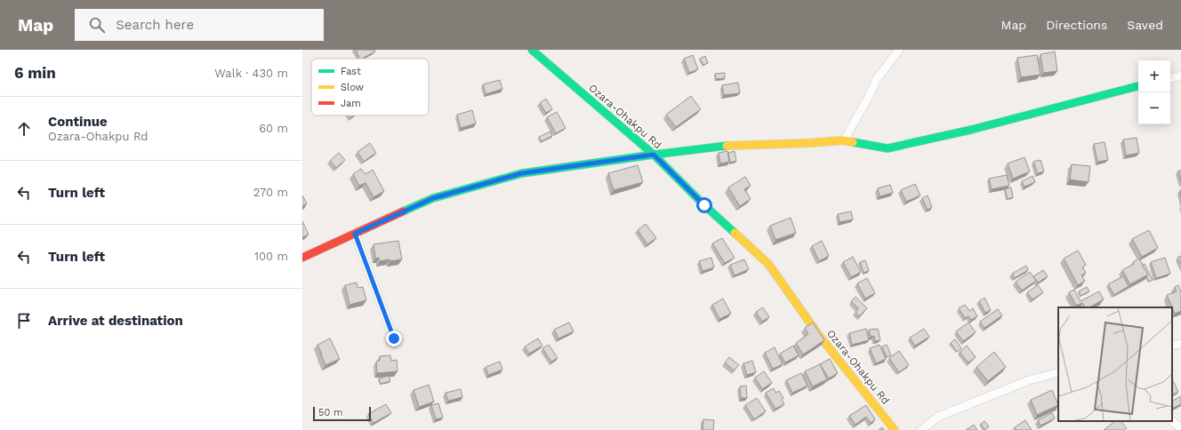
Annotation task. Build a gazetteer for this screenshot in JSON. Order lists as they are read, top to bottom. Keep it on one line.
{"streets":{"street":["Ozara-Ohakpu Rd"]},"legend":["Fast","Slow","Jam"],"scale_bar":"50 m","page":{"header":"Map","search":"Search here","nav":["Map","Directions","Saved"],"heading":["6 min","Walk · 430 m"],"map_buttons":["+","−"],"list":[["Continue","Ozara-Ohakpu Rd","60 m"],["Turn left","270 m"],["Turn left","100 m"],"Arrive at destination"],"scale":"50 m"}}
